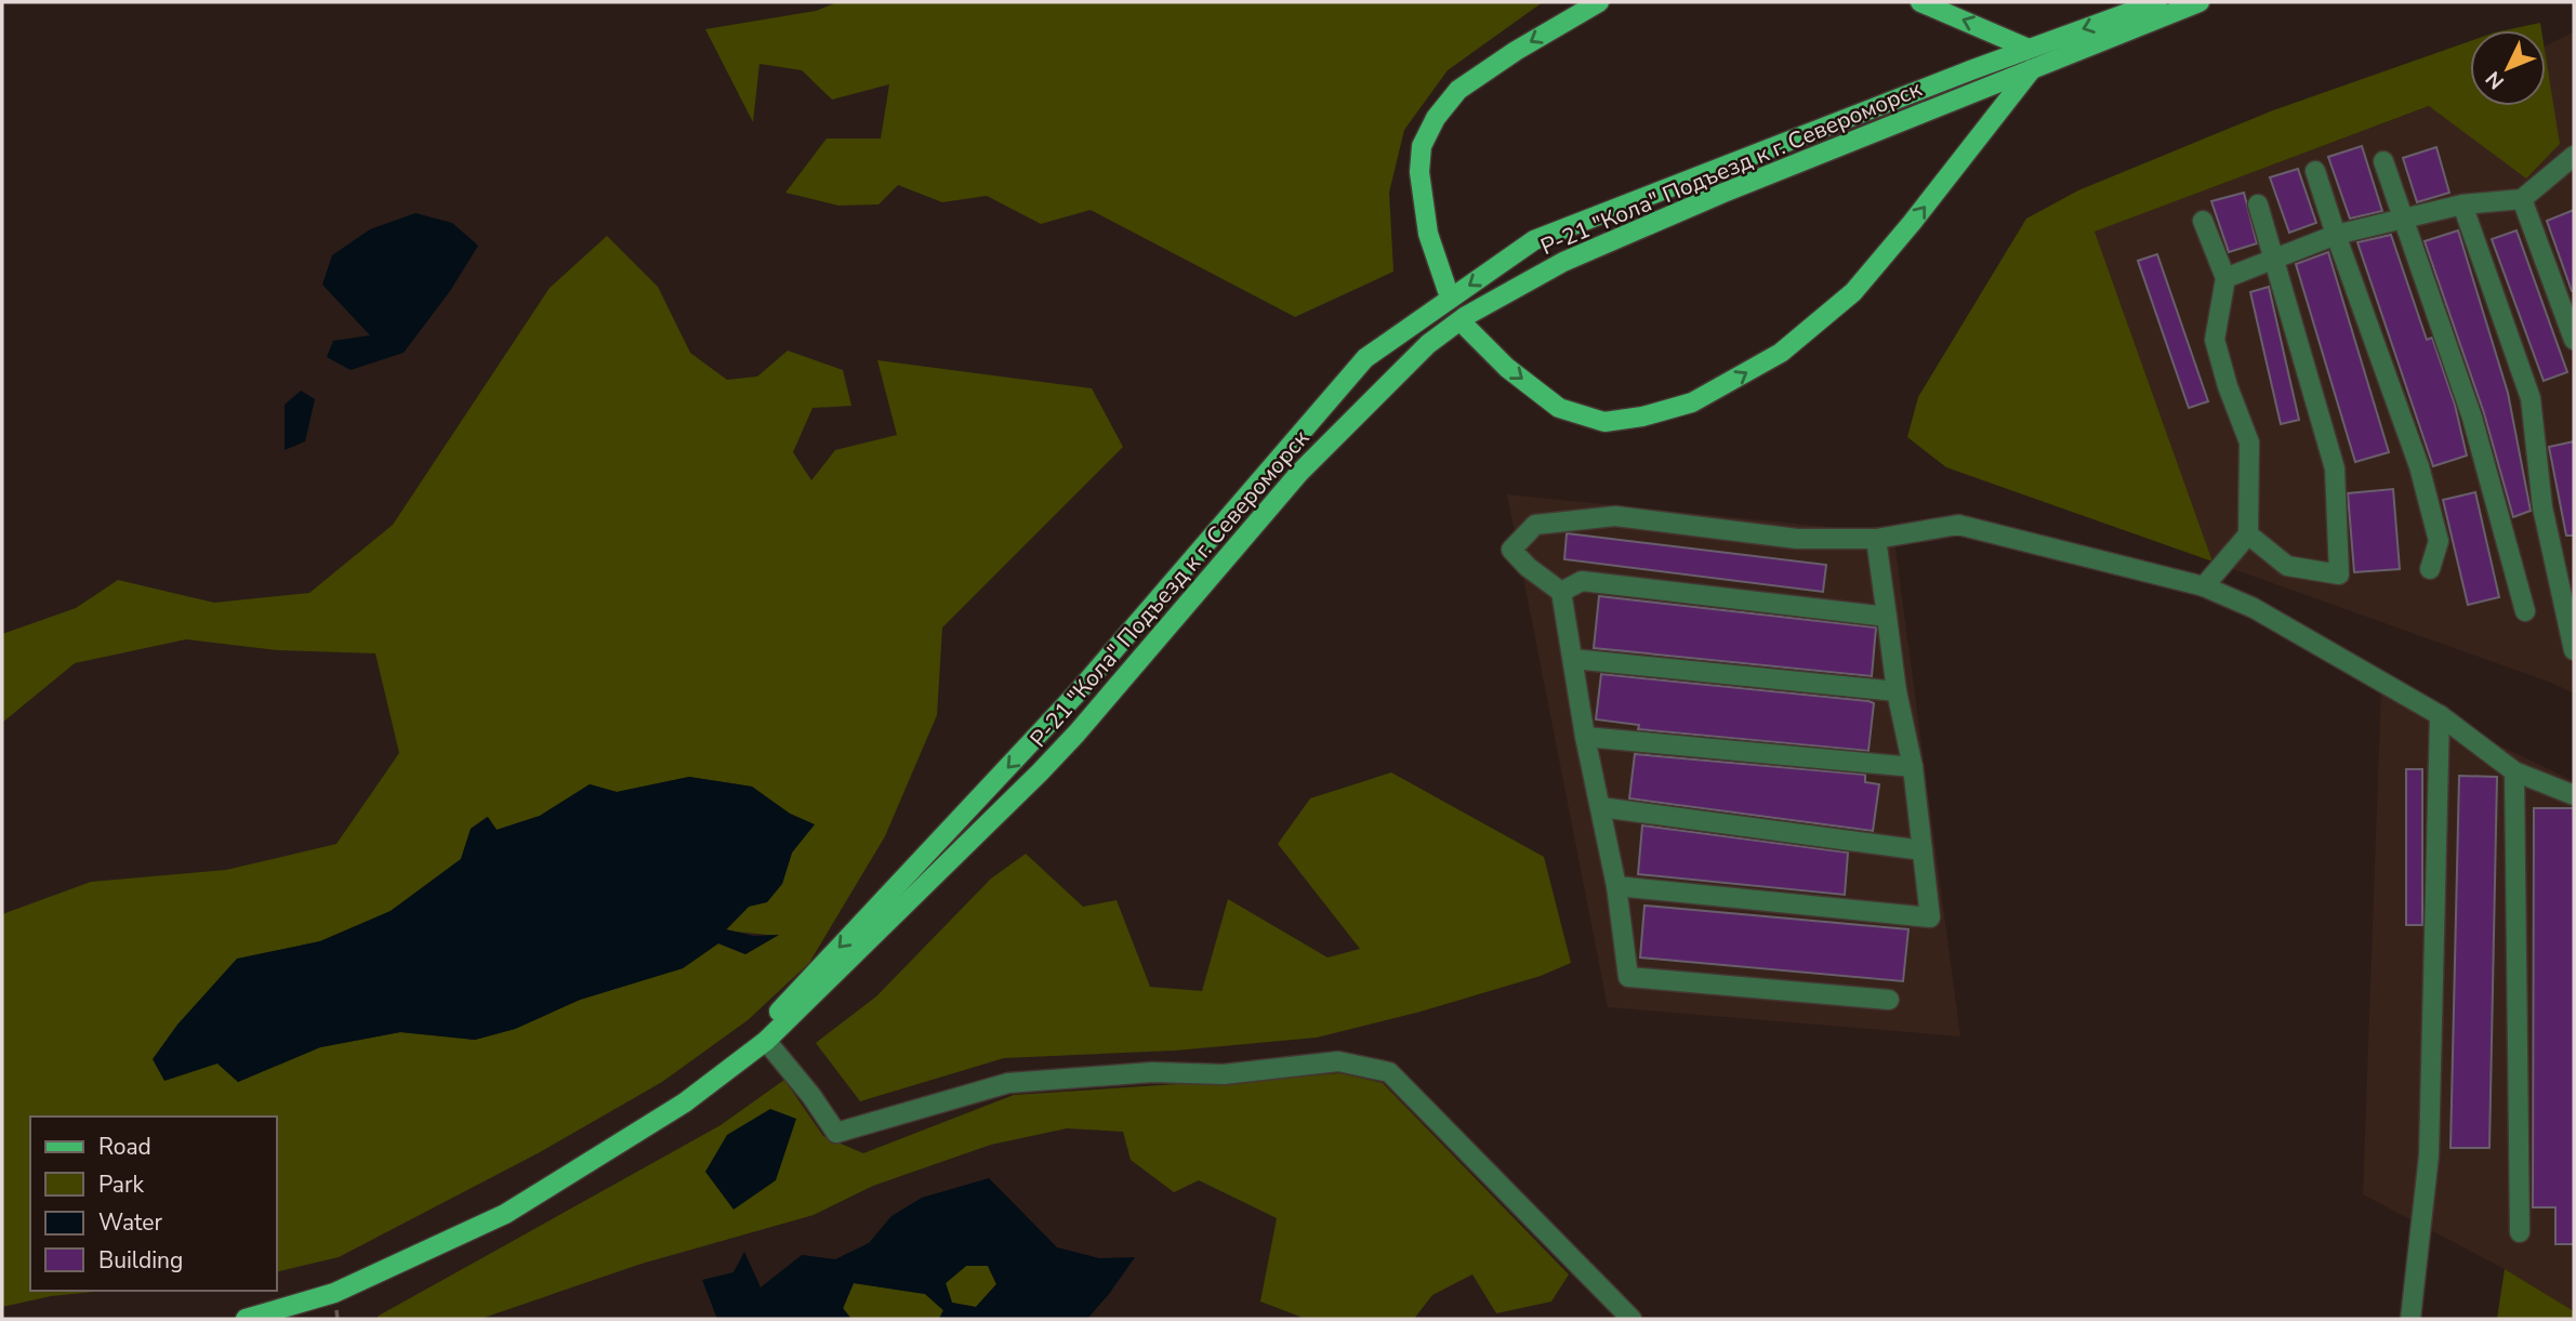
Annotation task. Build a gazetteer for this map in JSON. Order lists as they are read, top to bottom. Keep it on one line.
{"streets":{"main road":["Р-21 \"Кола\" Подъезд к г. Североморск"]},"legend":["Road","Park","Water","Building"],"north":"bottom left"}
